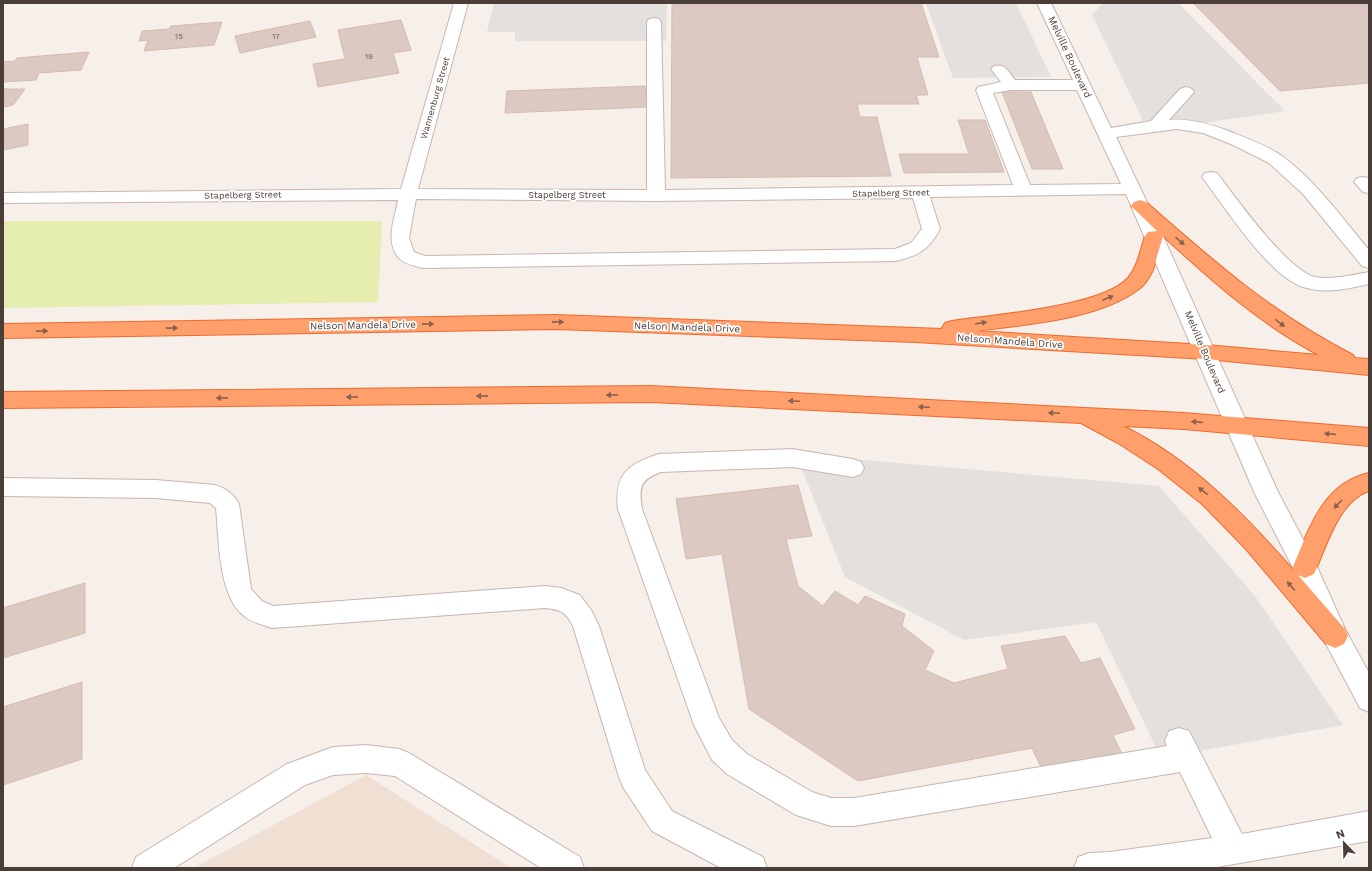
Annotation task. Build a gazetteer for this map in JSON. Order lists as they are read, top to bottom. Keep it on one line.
{"streets":{"highway":["Nelson Mandela Drive"],"street":["Melville Boulevard","Wannenburg Street","Stapelberg Street"]},"crossings":[["Melville Boulevard","Stapelberg Street"],["Melville Boulevard","Nelson Mandela Drive"],["Wannenburg Street","Stapelberg Street"]],"house_numbers":["15","17","19"],"north":"top left"}
